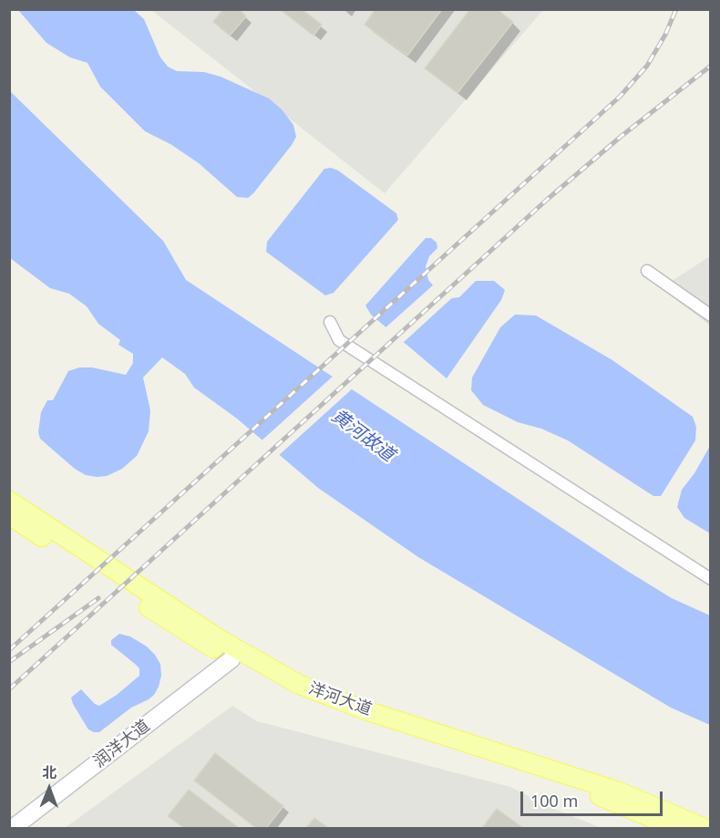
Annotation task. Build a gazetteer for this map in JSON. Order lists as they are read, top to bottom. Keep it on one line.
{"streets":{"main road":["洋河大道"],"street":["润洋大道"]},"crossings":[["洋河大道","润洋大道"]],"water":["黄河故道"],"scale_bar":"100 m","north":"top"}
